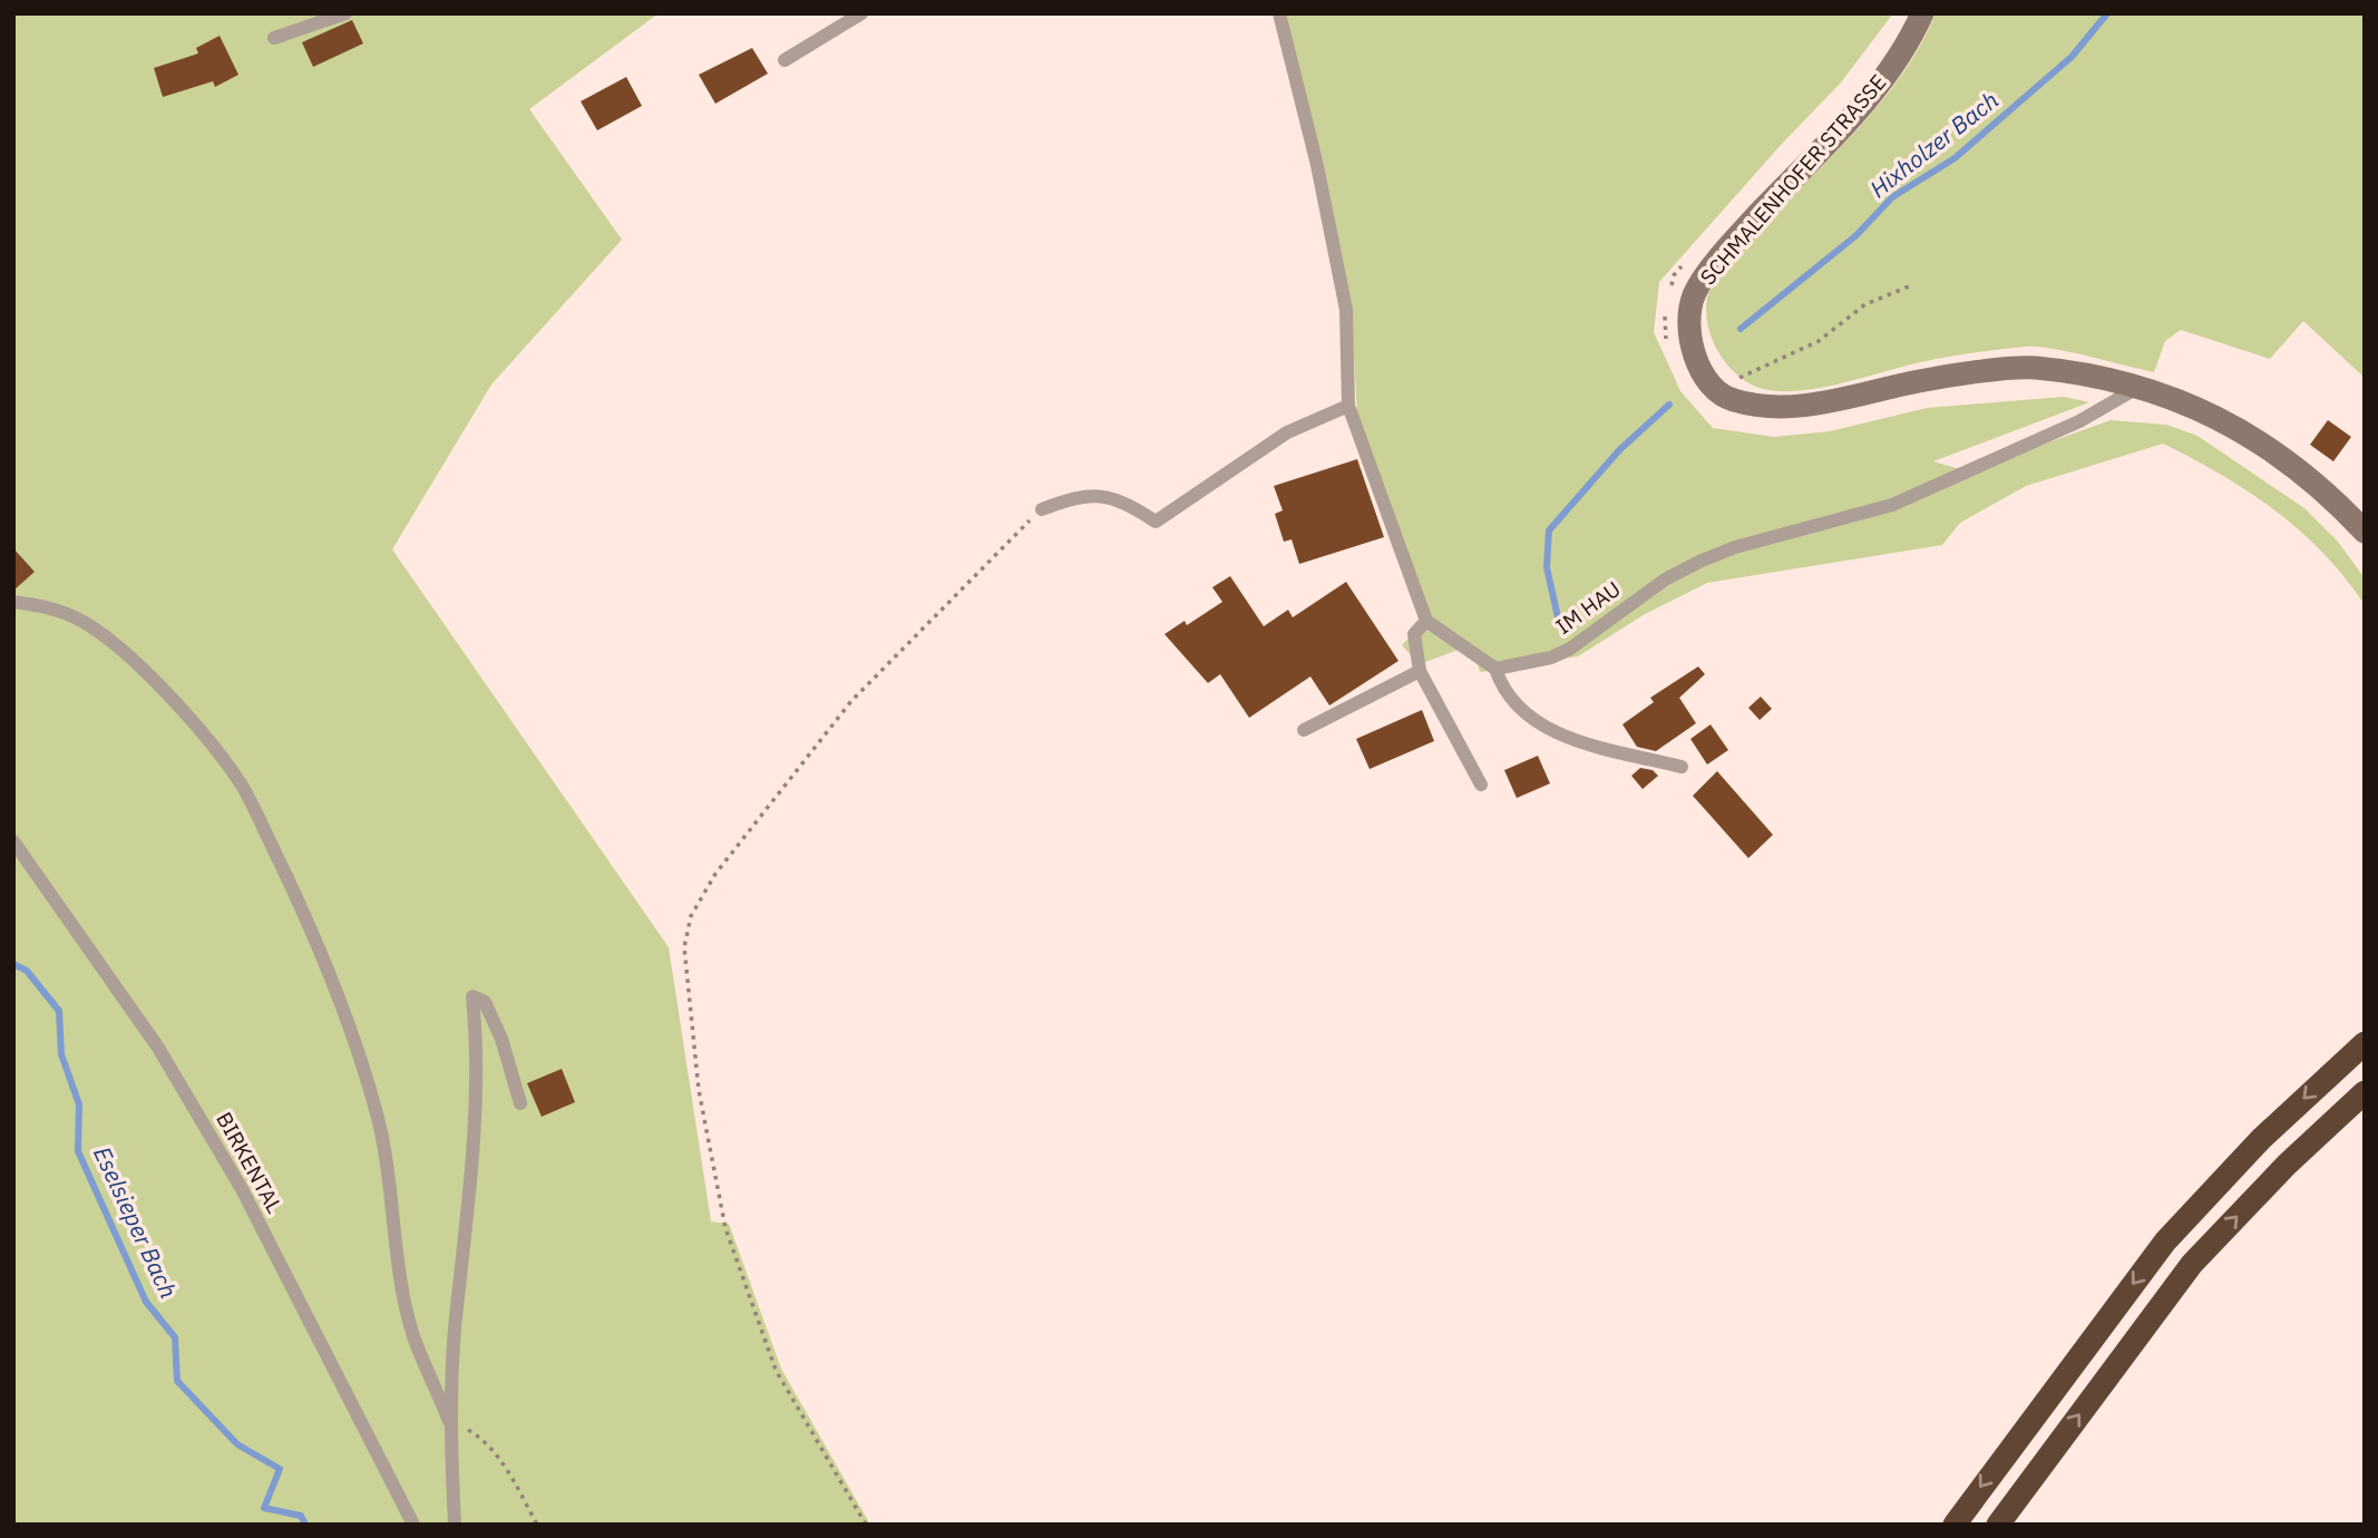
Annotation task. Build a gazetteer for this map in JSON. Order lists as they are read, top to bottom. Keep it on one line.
{"streets":{"main road":["SCHMALENHOFER STRASSE"],"lane":["IM HAU","BIRKENTAL"]},"water":["Hixholzer Bach","Eselsieper Bach"]}
